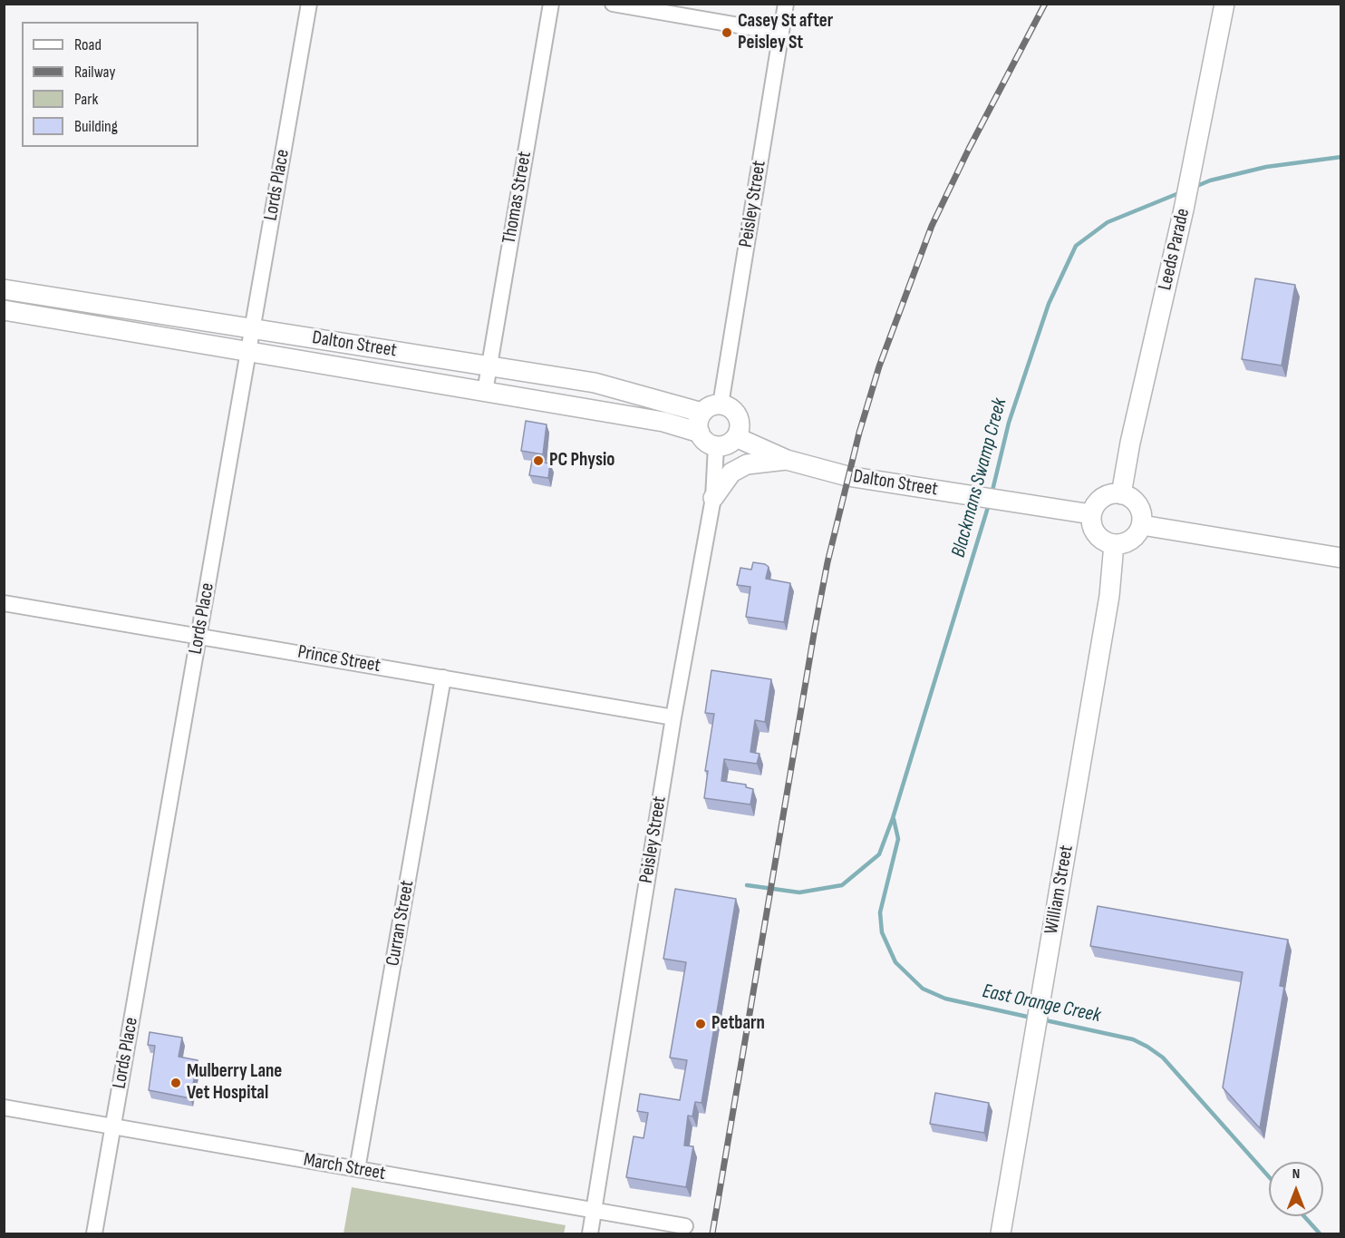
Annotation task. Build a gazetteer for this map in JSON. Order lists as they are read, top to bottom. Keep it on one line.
{"streets":{"main road":["Leeds Parade","Dalton Street","William Street"],"street":["Lords Place","Thomas Street","Peisley Street","Prince Street","Curran Street","March Street"]},"crossings":[["Lords Place","Dalton Street"],["Lords Place","Prince Street"],["Lords Place","March Street"],["Thomas Street","Dalton Street"],["Peisley Street","Dalton Street"],["Peisley Street","Prince Street"],["Peisley Street","March Street"],["Leeds Parade","Dalton Street"],["Leeds Parade","William Street"],["Dalton Street","William Street"],["Prince Street","Curran Street"],["Curran Street","March Street"]],"water":["Blackmans Swamp Creek","East Orange Creek"],"places":["Casey St after Peisley St","PC Physio","Petbarn","Mulberry Lane Vet Hospital"],"legend":["Road","Railway","Park","Building"],"north":"top"}
